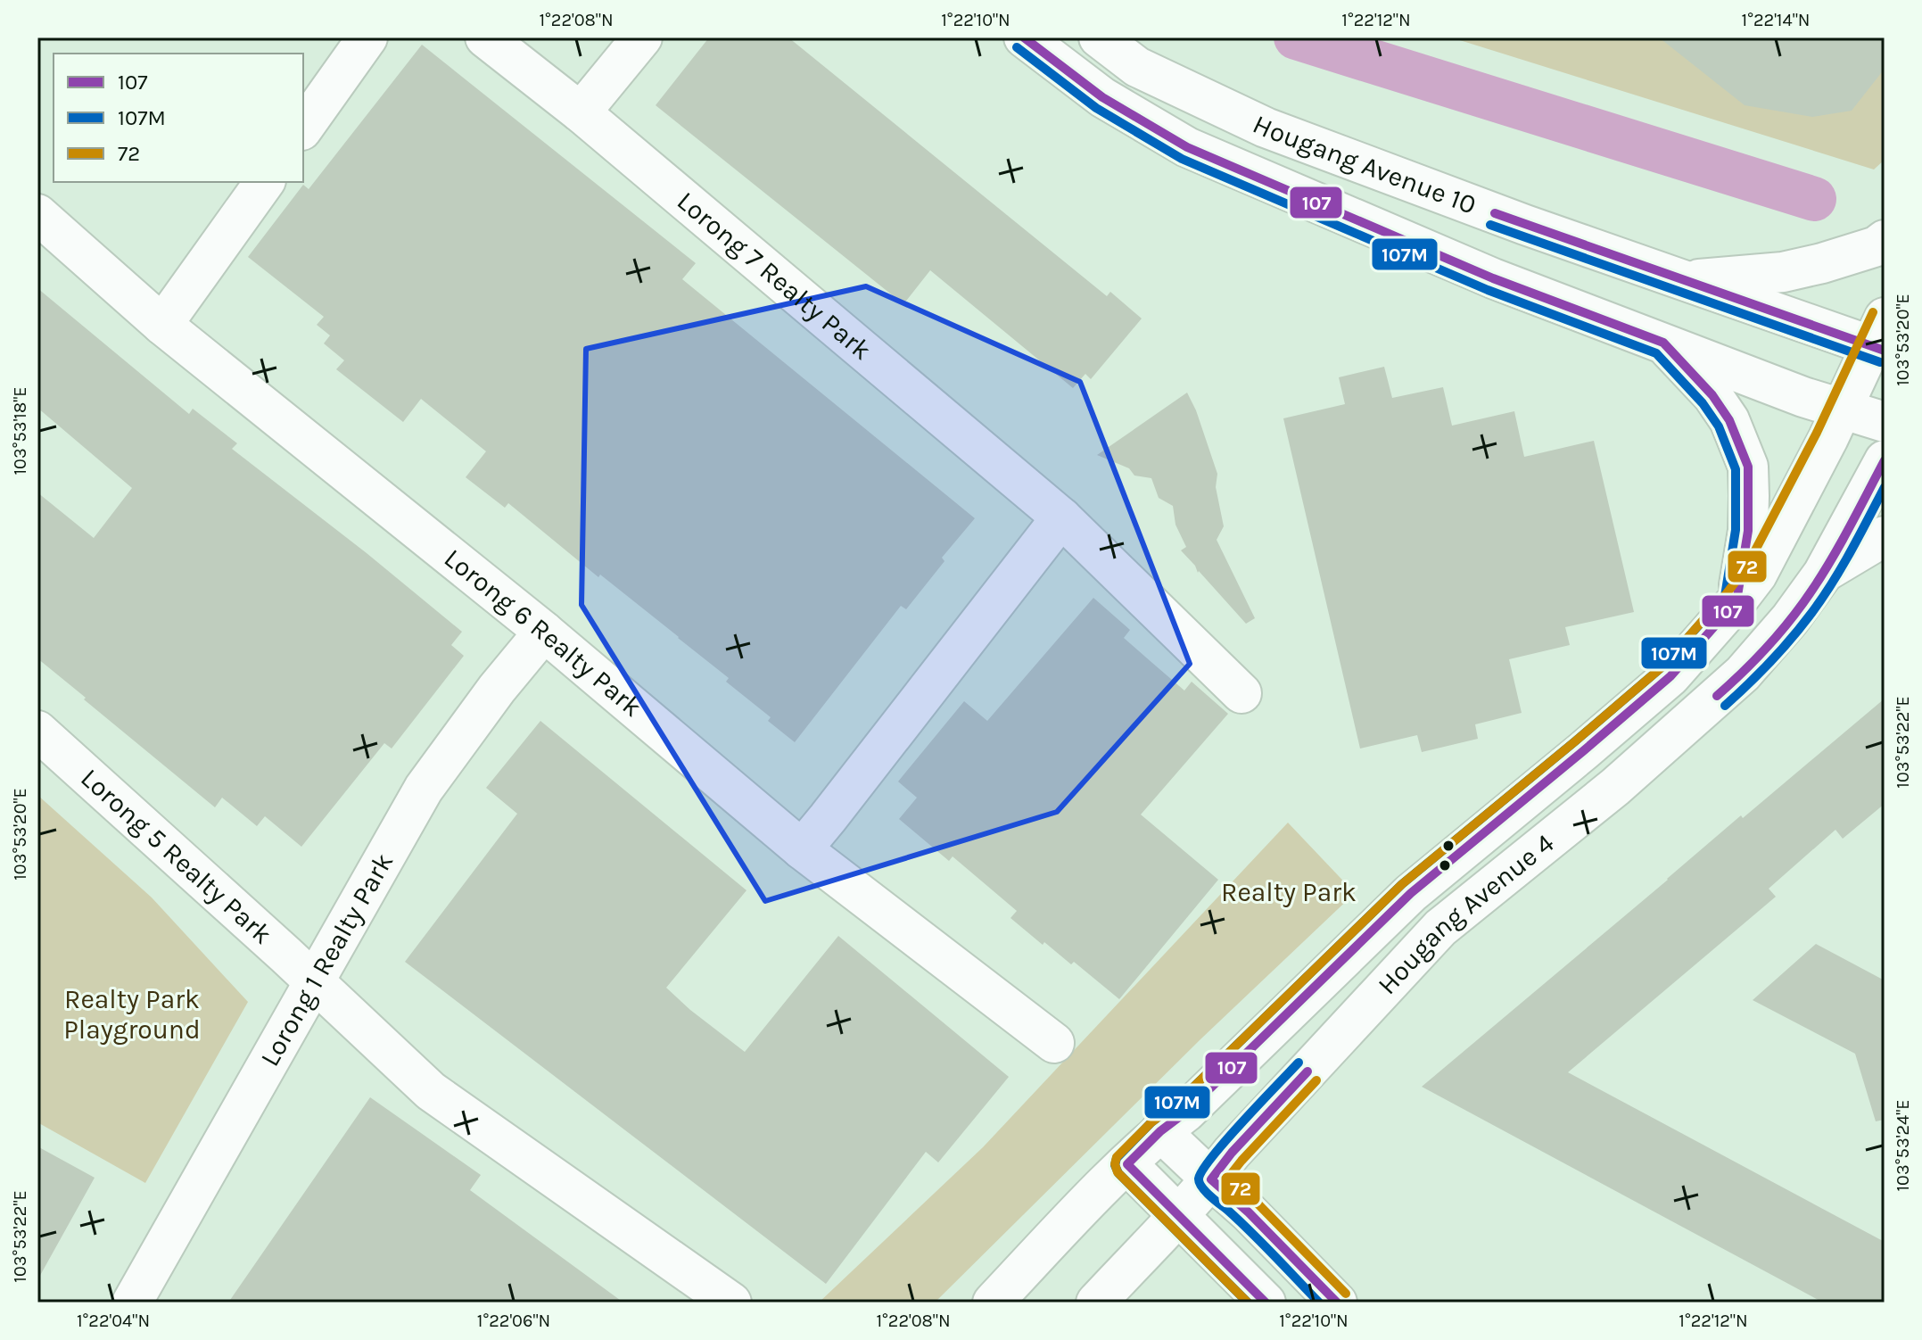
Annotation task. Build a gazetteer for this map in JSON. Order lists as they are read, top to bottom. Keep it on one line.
{"streets":{"street":["Hougang Avenue 10","Lorong 7 Realty Park","Lorong 6 Realty Park","Lorong 5 Realty Park","Hougang Avenue 4","Lorong 1 Realty Park"]},"crossings":[["Hougang Avenue 10","Hougang Avenue 4"],["Lorong 6 Realty Park","Lorong 1 Realty Park"],["Lorong 5 Realty Park","Lorong 1 Realty Park"]],"parks":["Realty Park","Realty Park Playground"],"lines":["transit line 107","transit line 107M","transit line 72"],"legend":["107","107M","72"],"coordinates":["1°22'08\"N","1°22'10\"N","1°22'12\"N","1°22'14\"N","103°53'20\"E","103°53'18\"E","103°53'22\"E","103°53'24\"E","1°22'04\"N","1°22'06\"N"]}
